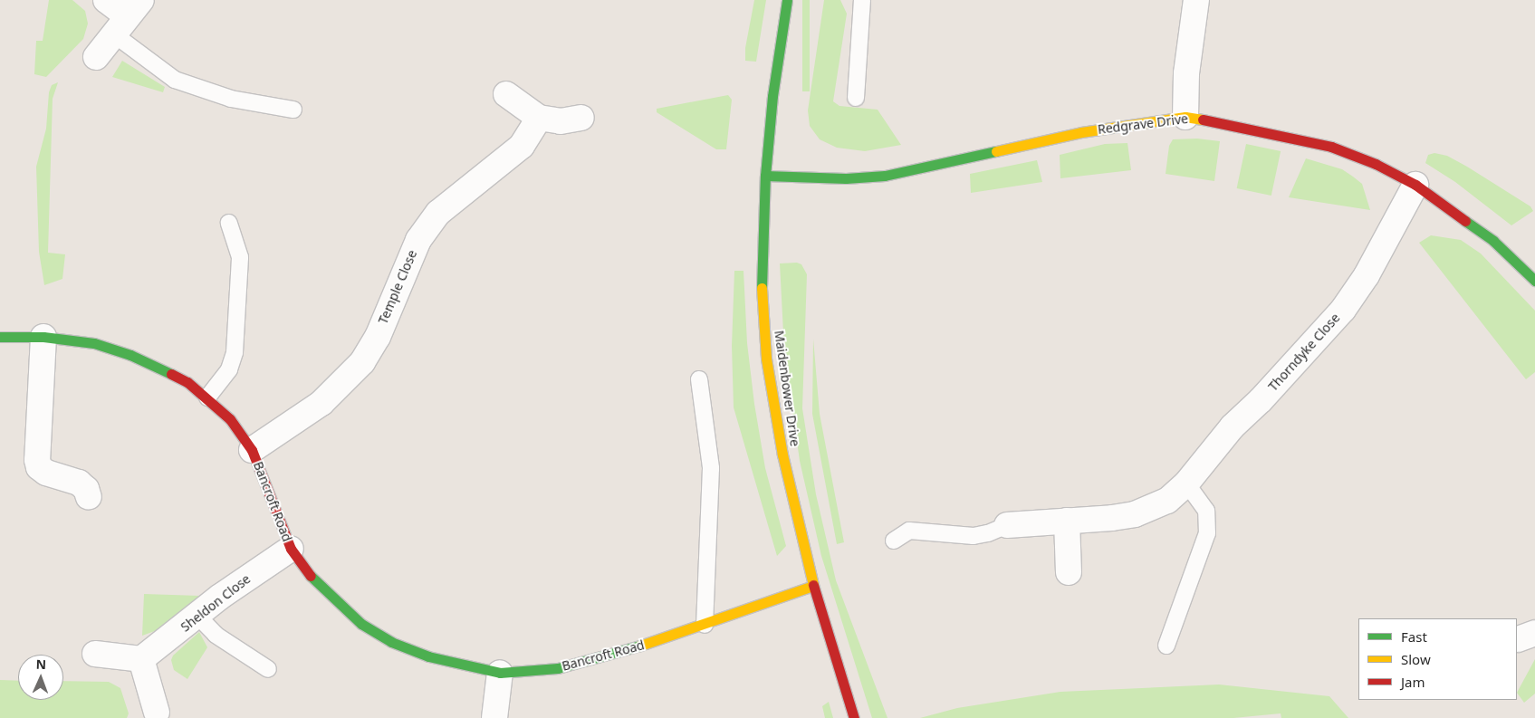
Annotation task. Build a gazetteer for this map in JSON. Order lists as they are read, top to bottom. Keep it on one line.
{"streets":{"street":["Redgrave Drive","Temple Close","Thorndyke Close","Maidenbower Drive","Bancroft Road","Sheldon Close"]},"crossings":[["Redgrave Drive","Thorndyke Close"],["Redgrave Drive","Maidenbower Drive"],["Temple Close","Bancroft Road"],["Maidenbower Drive","Bancroft Road"],["Bancroft Road","Sheldon Close"]],"legend":["Fast","Slow","Jam"],"north":"top"}
